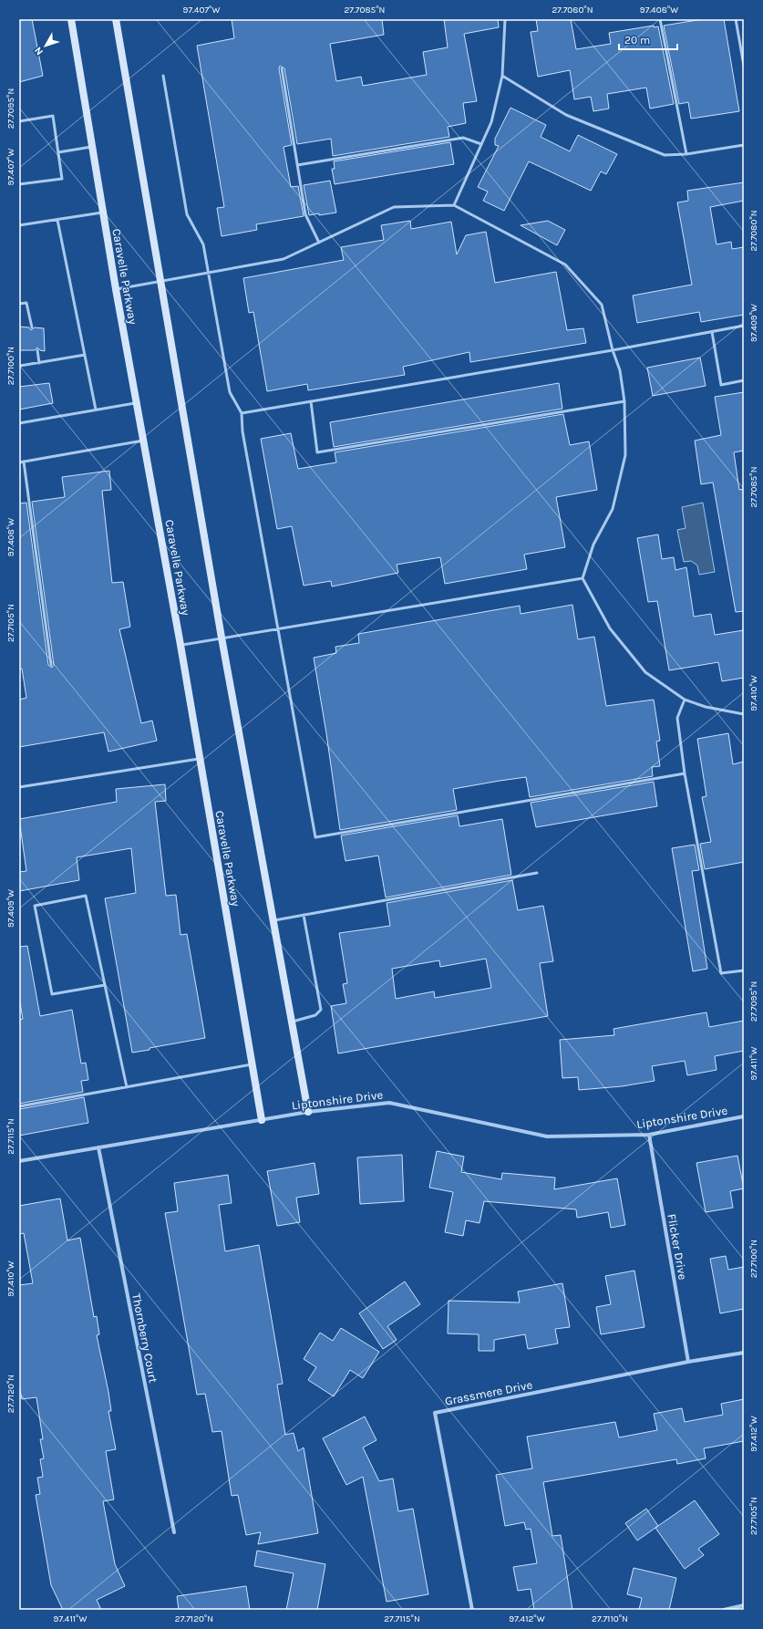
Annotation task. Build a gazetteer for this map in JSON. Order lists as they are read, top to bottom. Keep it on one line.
{"streets":{"street":["Caravelle Parkway","Liptonshire Drive","Flicker Drive","Thornberry Court","Grassmere Drive"]},"crossings":[["Caravelle Parkway","Liptonshire Drive"],["Liptonshire Drive","Flicker Drive"],["Liptonshire Drive","Thornberry Court"],["Flicker Drive","Grassmere Drive"]],"scale_bar":"20 m","north":"bottom left","coordinates":["97.407°W","27.7085°N","27.7080°N","97.408°W","27.7095°N","97.409°W","27.7100°N","27.7105°N","97.410°W","97.411°W","27.7115°N","27.7120°N","97.412°W","27.7110°N"]}
